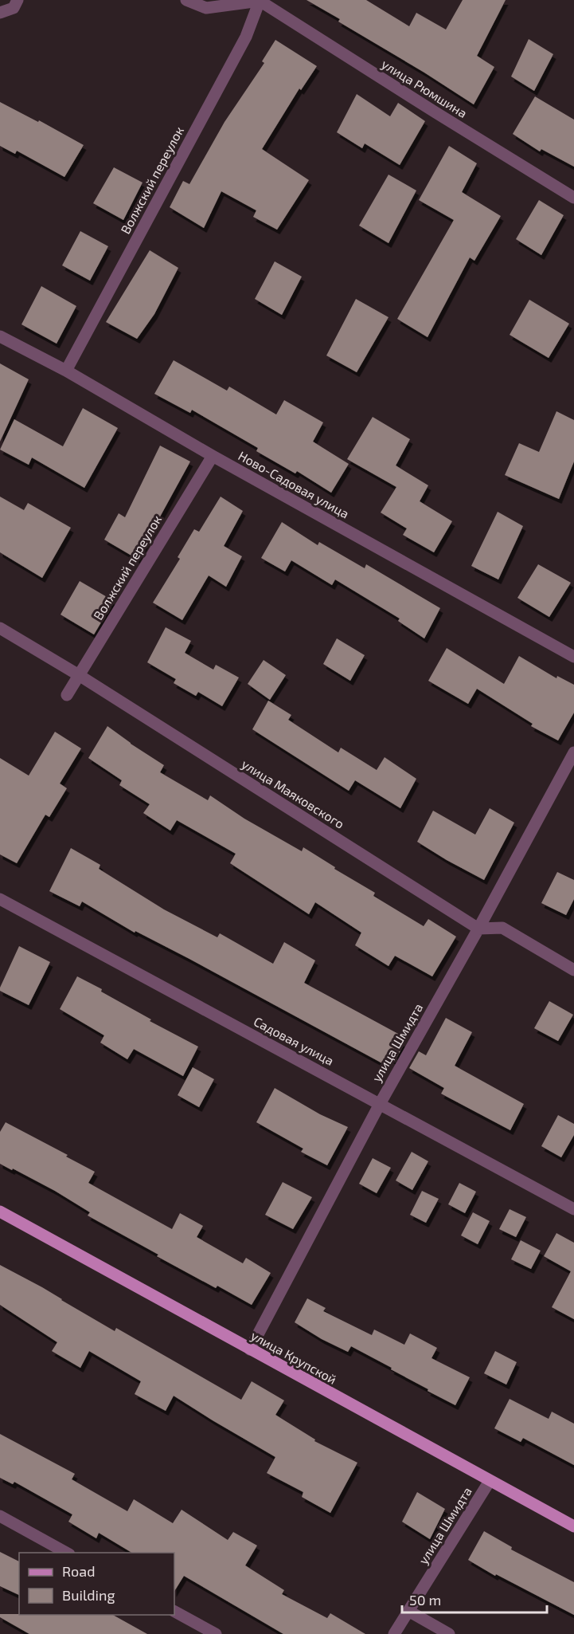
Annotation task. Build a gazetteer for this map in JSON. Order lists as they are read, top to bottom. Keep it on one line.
{"streets":{"main road":["улица Крупской"],"street":["улица Рюмшина","Волжский переулок","Ново-Садовая улица","улица Маяковского","Садовая улица","улица Шмидта"]},"crossings":[["улица Рюмшина","Волжский переулок"],["Волжский переулок","Ново-Садовая улица"],["Волжский переулок","улица Маяковского"],["улица Маяковского","улица Шмидта"],["Садовая улица","улица Шмидта"],["улица Шмидта","улица Крупской"]],"legend":["Road","Building"],"scale_bar":"50 m"}
